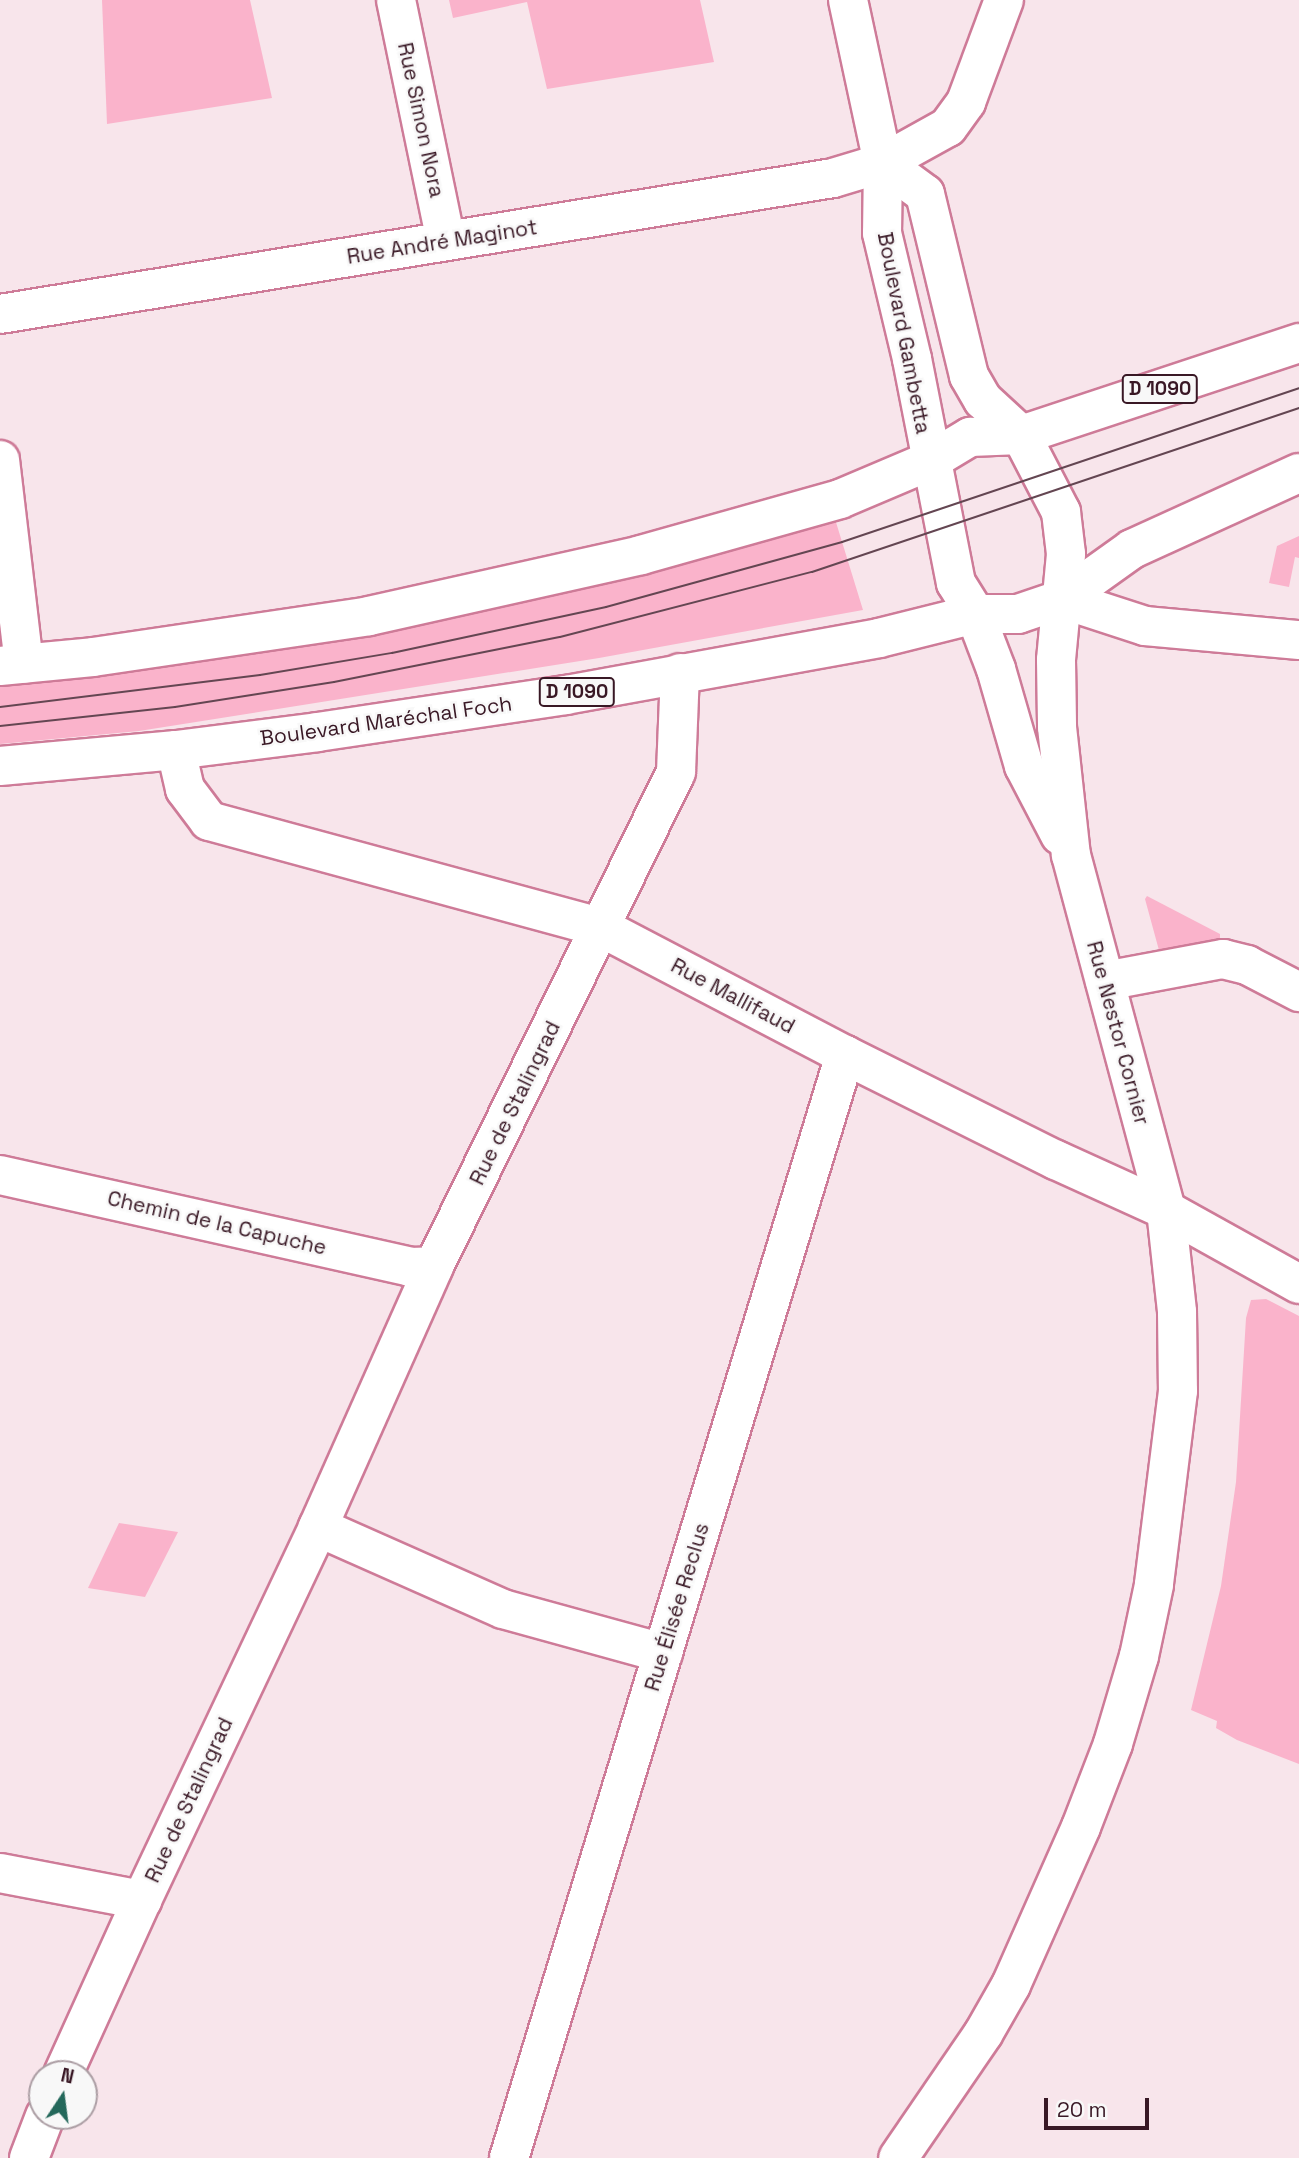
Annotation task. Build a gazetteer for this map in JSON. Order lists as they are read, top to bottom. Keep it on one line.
{"streets":{"street":["Rue Simon Nora","Rue André Maginot","Boulevard Gambetta","D 1090","Boulevard Maréchal Foch","Rue Mallifaud","Rue Nestor Cornier","Rue de Stalingrad","Chemin de la Capuche","Rue Élisée Reclus"]},"crossings":[["Rue Simon Nora","Rue André Maginot"],["Rue André Maginot","Boulevard Gambetta"],["Boulevard Gambetta","D 1090"],["Boulevard Gambetta","Boulevard Maréchal Foch"],["Boulevard Gambetta","Rue Nestor Cornier"],["D 1090","Boulevard Maréchal Foch"],["D 1090","Rue Nestor Cornier"],["Boulevard Maréchal Foch","Rue Mallifaud"],["Boulevard Maréchal Foch","Rue Nestor Cornier"],["Boulevard Maréchal Foch","Rue de Stalingrad"],["Rue Mallifaud","Rue Nestor Cornier"],["Rue Mallifaud","Rue de Stalingrad"],["Rue Mallifaud","Rue Élisée Reclus"],["Rue de Stalingrad","Chemin de la Capuche"]],"scale_bar":"20 m","north":"top"}
